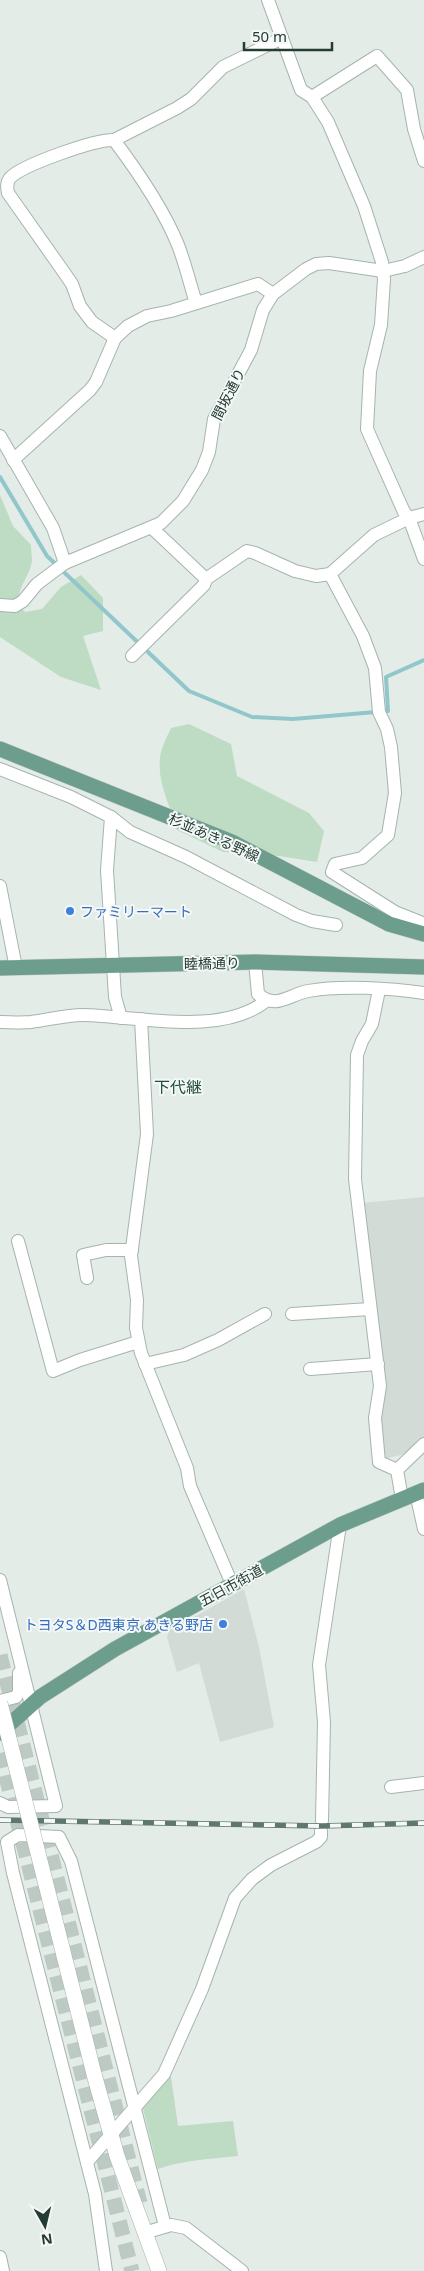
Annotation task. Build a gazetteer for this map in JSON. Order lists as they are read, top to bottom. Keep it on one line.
{"streets":{"main road":["杉並あきる野線","睦橋通り","五日市街道"],"street":["間坂通り"]},"districts":["下代継"],"places":["ファミリーマート","トヨタS＆D西東京 あきる野店"],"scale_bar":"50 m","north":"bottom"}
